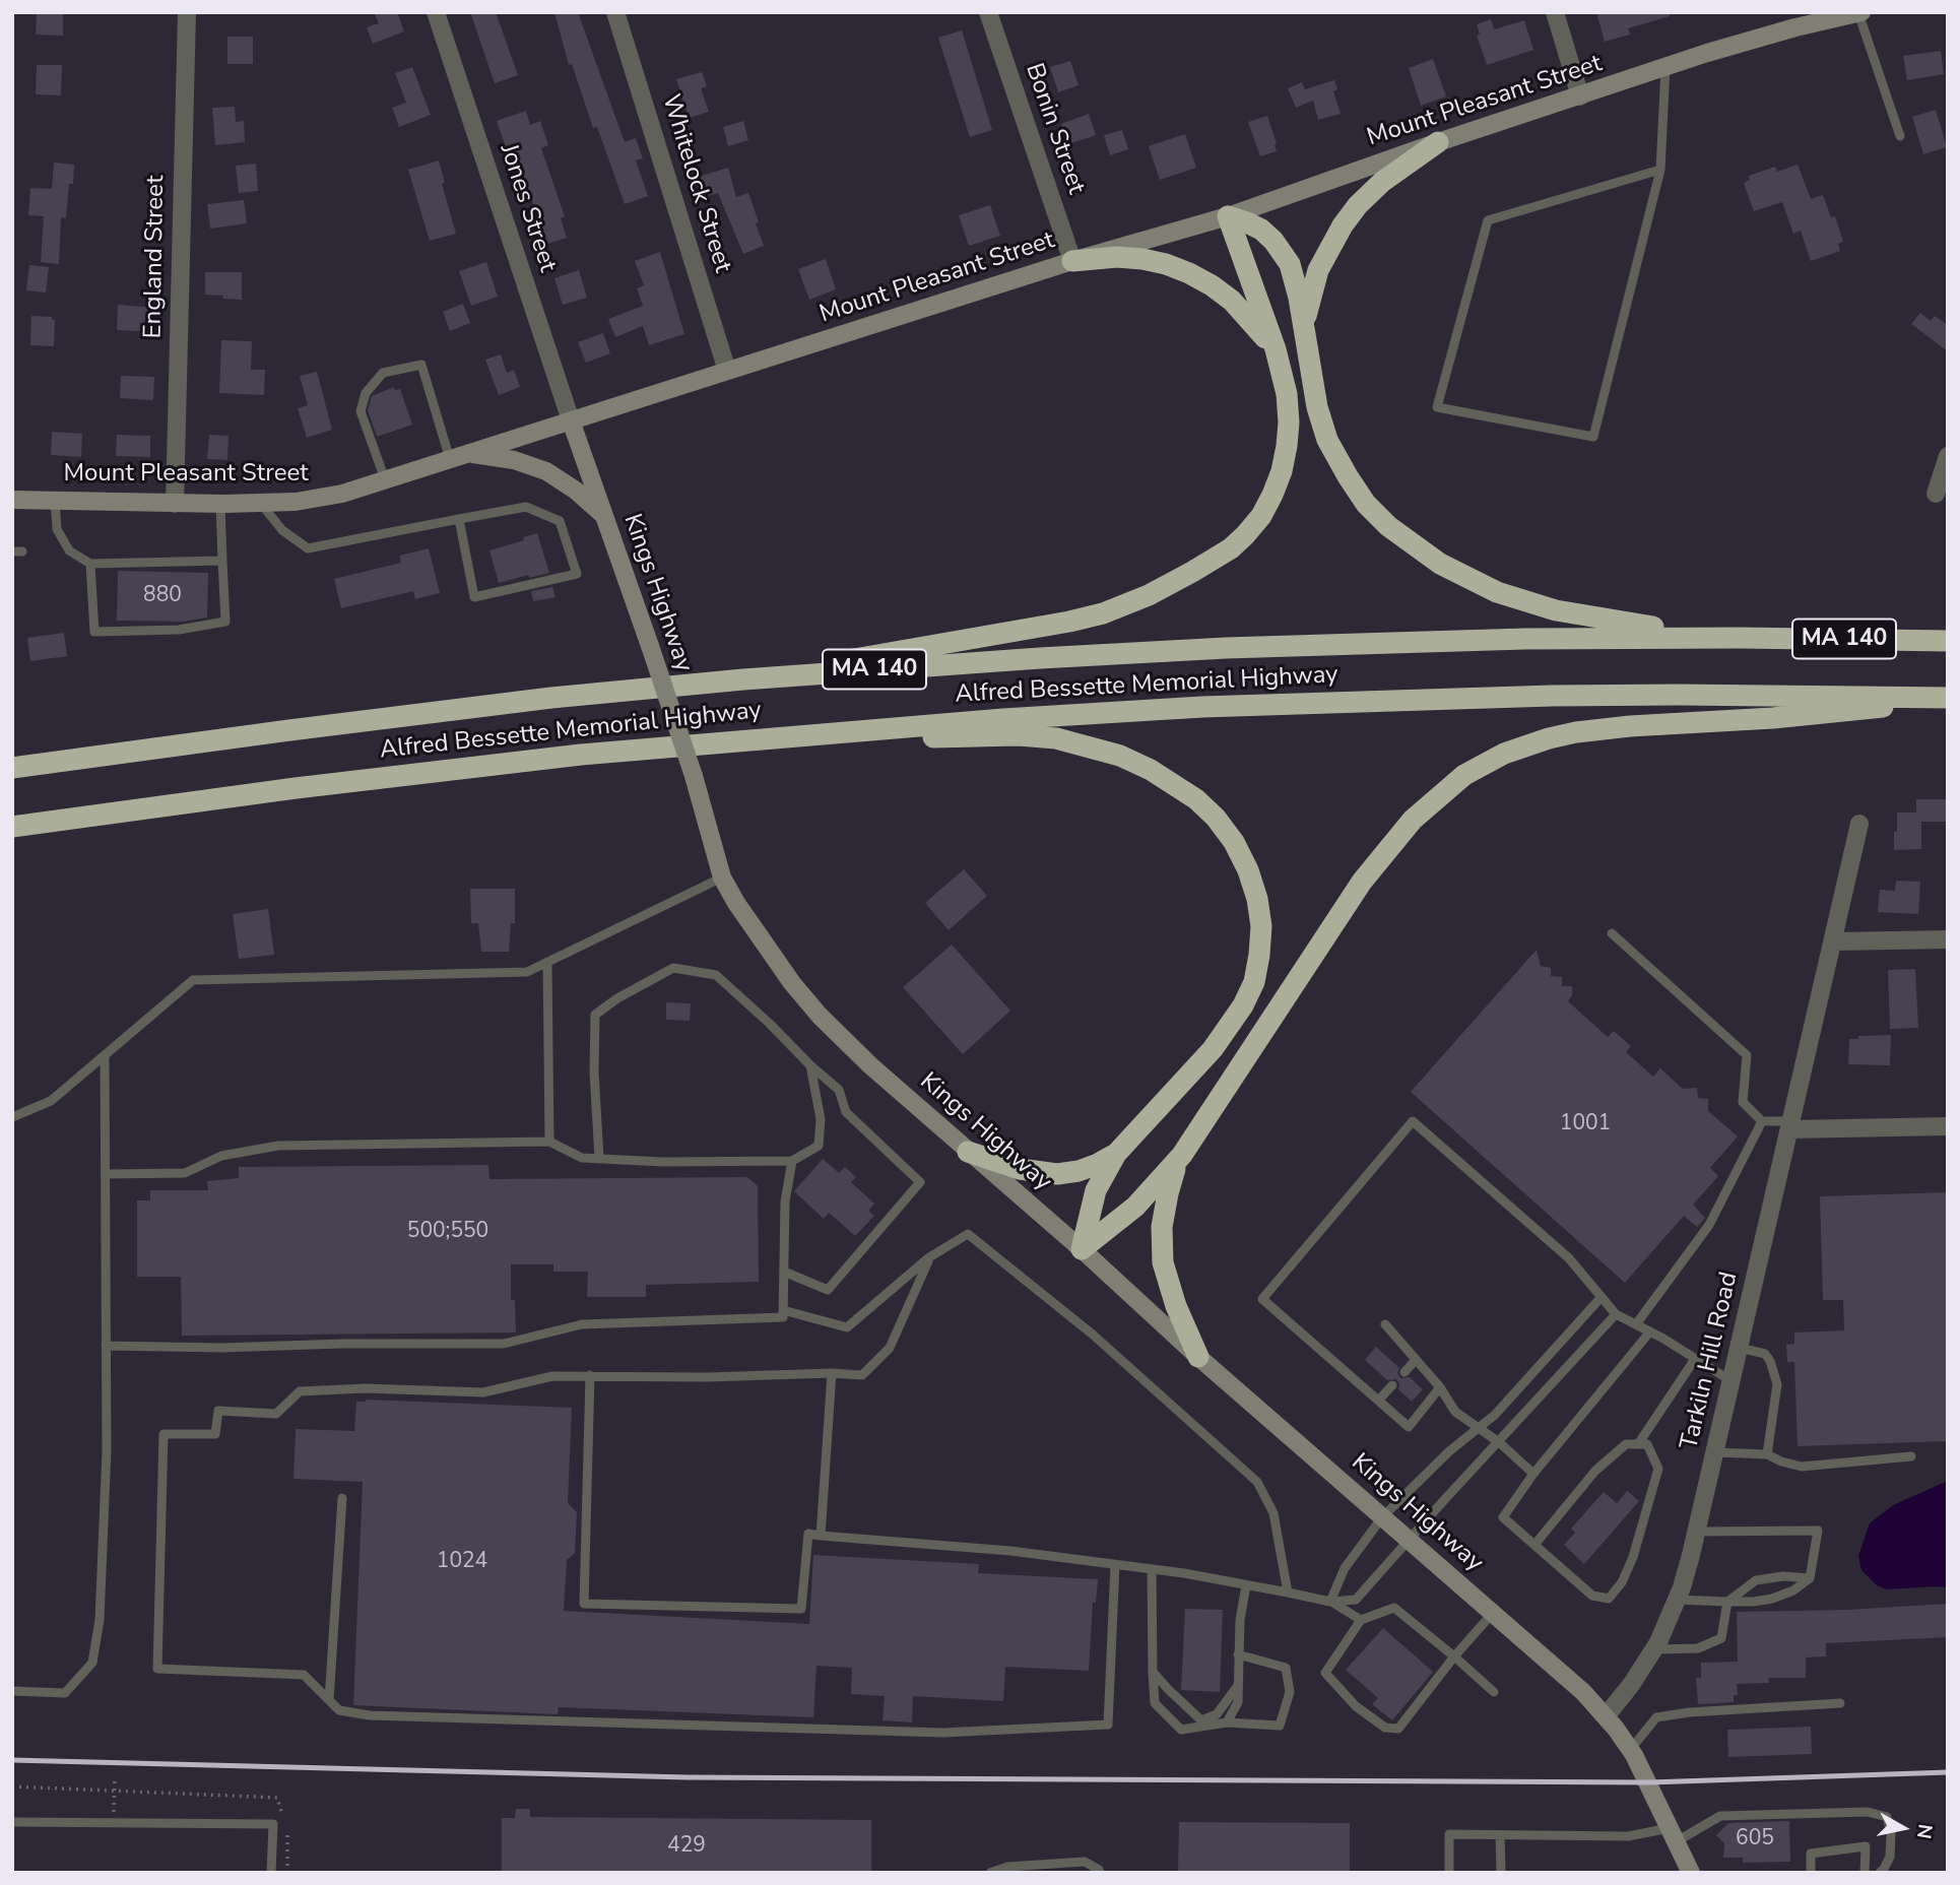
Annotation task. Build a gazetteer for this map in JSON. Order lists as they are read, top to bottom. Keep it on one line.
{"streets":{"highway":["MA 140","Alfred Bessette Memorial Highway"],"main road":["Mount Pleasant Street","Kings Highway"],"street":["Bonin Street","Whitelock Street","Jones Street","England Street","Tarkiln Hill Road"]},"crossings":[["Mount Pleasant Street","Bonin Street"],["Mount Pleasant Street","Whitelock Street"],["Mount Pleasant Street","Jones Street"],["Mount Pleasant Street","England Street"],["Mount Pleasant Street","Kings Highway"],["Jones Street","Kings Highway"],["Kings Highway","Tarkiln Hill Road"]],"house_numbers":["880","1001","500;550","1024","605","429"],"north":"right"}
